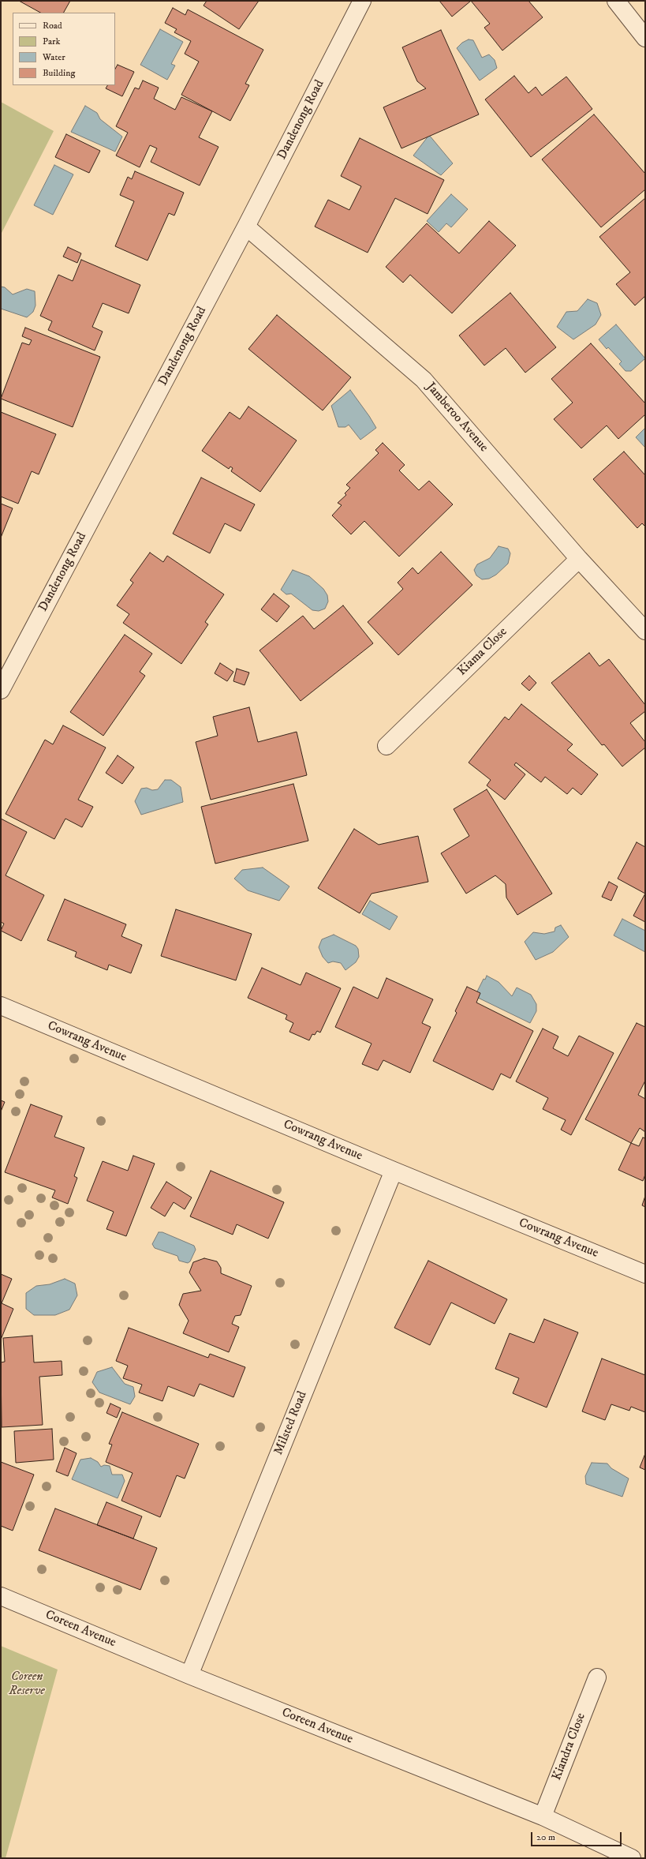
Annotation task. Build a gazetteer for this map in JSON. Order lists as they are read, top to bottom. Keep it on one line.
{"streets":{"street":["Dandenong Road","Jamberoo Avenue","Kiama Close","Cowrang Avenue","Milsted Road","Coreen Avenue","Kiandra Close"]},"crossings":[["Dandenong Road","Jamberoo Avenue"],["Jamberoo Avenue","Kiama Close"],["Cowrang Avenue","Milsted Road"],["Milsted Road","Coreen Avenue"],["Coreen Avenue","Kiandra Close"]],"parks":["Coreen Reserve"],"legend":["Road","Park","Water","Building"],"scale_bar":"20 m"}
